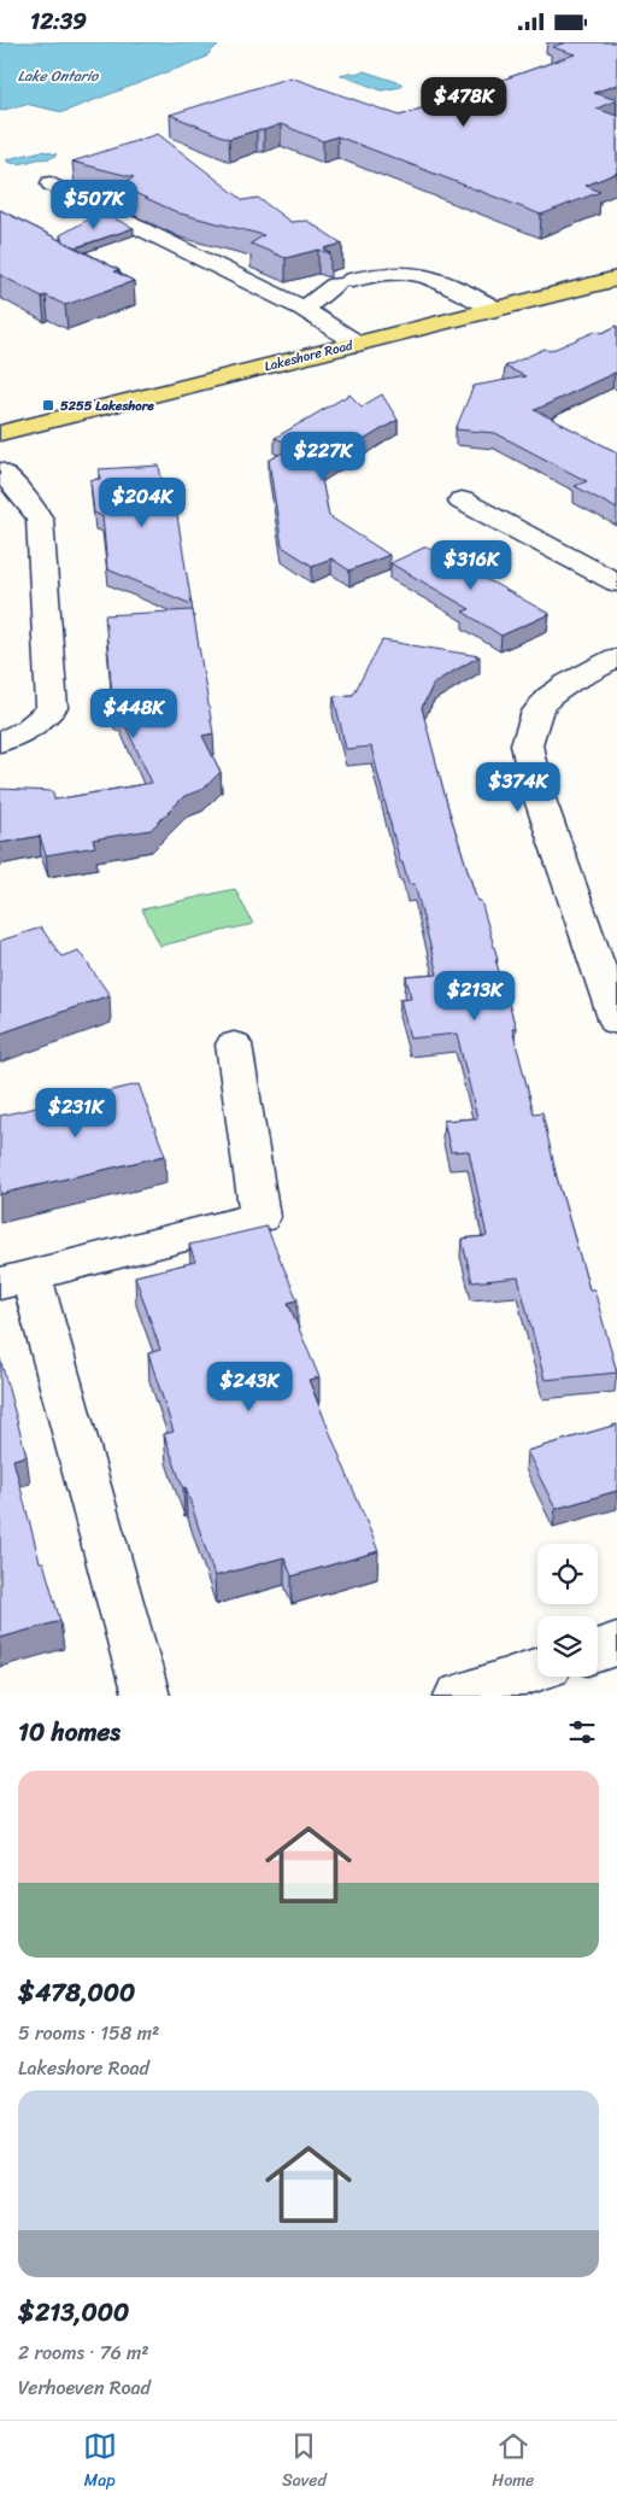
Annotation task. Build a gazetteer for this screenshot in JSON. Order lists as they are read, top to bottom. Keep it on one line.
{"streets":{"main road":["Lakeshore Road"]},"water":["Lake Ontario"],"places":{"transit":["5255 Lakeshore"]},"page":{"status":"12:39","price":["$478K","$507K","$227K","$204K","$316K","$448K","$374K","$213K","$231K","$243K"],"heading":"10 homes","list":[{"name":"$478,000","note":"5 rooms · 158 m² · Lakeshore Road"},{"name":"$213,000","note":"2 rooms · 76 m² · Verhoeven Road"}],"tabs":["Map","Saved","Home"]}}
